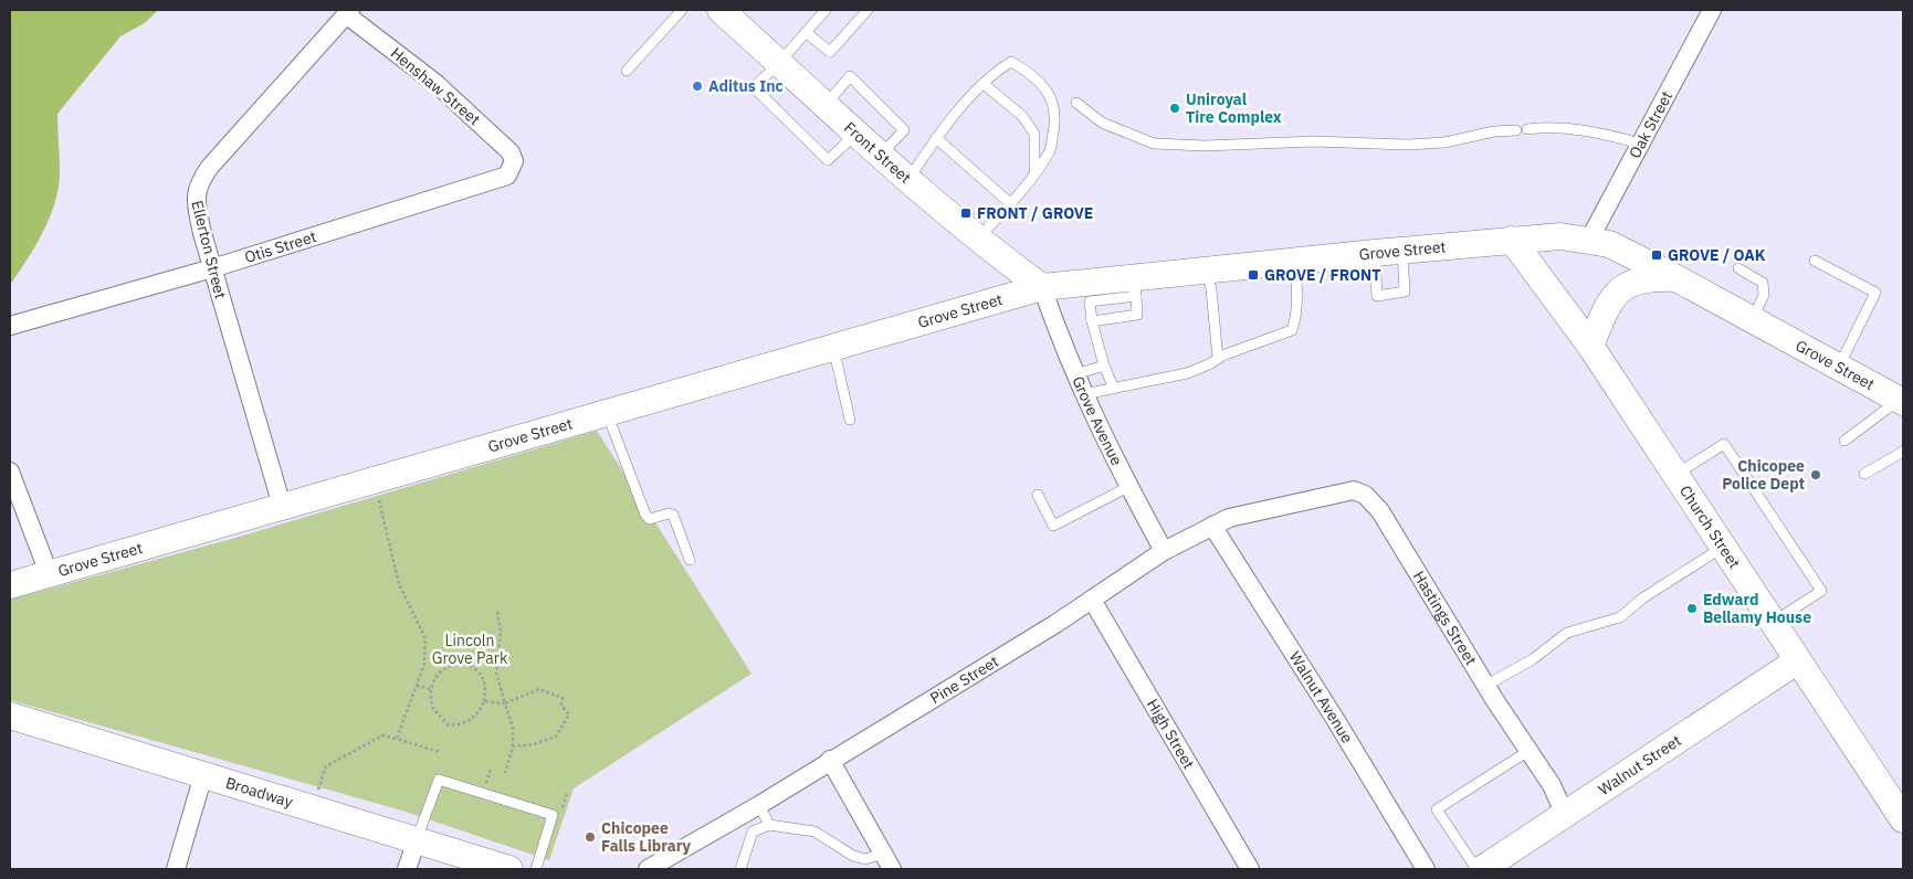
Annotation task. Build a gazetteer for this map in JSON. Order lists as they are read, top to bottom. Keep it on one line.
{"streets":{"main road":["Front Street","Grove Street","Church Street","Walnut Street","Broadway"],"street":["Henshaw Street","Oak Street","Otis Street","Ellerton Street","Grove Avenue","Hastings Street","Pine Street","Walnut Avenue","High Street"]},"crossings":[["Henshaw Street","Otis Street"],["Henshaw Street","Ellerton Street"],["Oak Street","Grove Street"],["Front Street","Grove Street"],["Front Street","Grove Avenue"],["Otis Street","Ellerton Street"],["Ellerton Street","Grove Street"],["Grove Street","Grove Avenue"],["Grove Street","Church Street"],["Grove Avenue","Pine Street"],["Church Street","Walnut Street"],["Hastings Street","Pine Street"],["Hastings Street","Walnut Street"],["Pine Street","Walnut Avenue"],["Pine Street","High Street"]],"parks":["Lincoln Grove Park"],"places":{"other":["Aditus Inc","Uniroyal Tire Complex","Chicopee Police Dept","Edward Bellamy House","Chicopee Falls Library"],"transit":["FRONT / GROVE","GROVE / OAK","GROVE / FRONT"]}}
